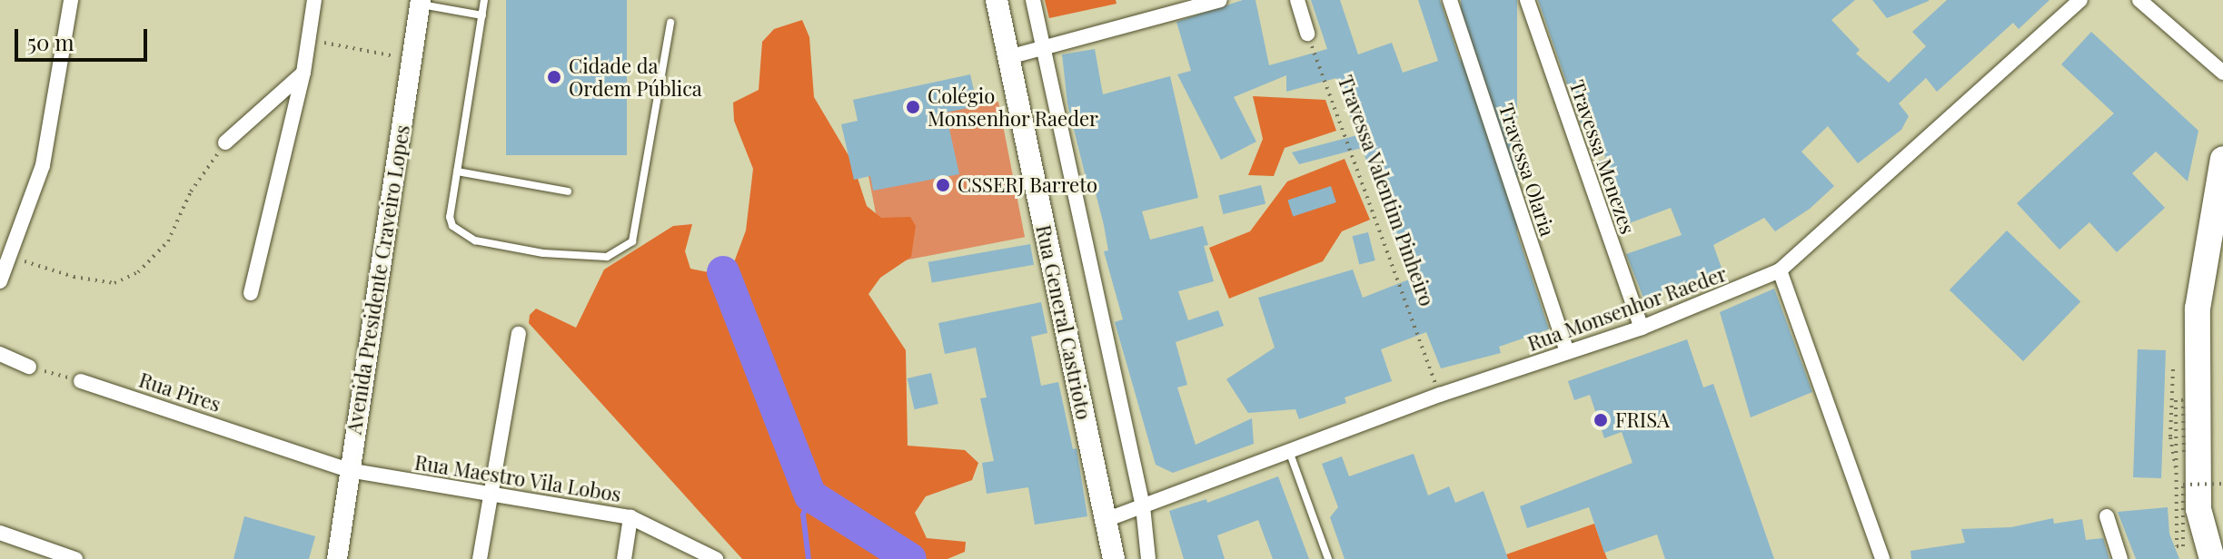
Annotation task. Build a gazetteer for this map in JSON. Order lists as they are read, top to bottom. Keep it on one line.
{"streets":{"main road":["Avenida Presidente Craveiro Lopes","Rua General Castrioto"],"street":["Travessa Menezes","Travessa Olaria","Rua Monsenhor Raeder","Rua Pires","Rua Maestro Vila Lobos"],"path":["Travessa Valentim Pinheiro"]},"crossings":[["Travessa Menezes","Rua Monsenhor Raeder"],["Travessa Olaria","Rua Monsenhor Raeder"],["Travessa Valentim Pinheiro","Rua Monsenhor Raeder"],["Avenida Presidente Craveiro Lopes","Rua Pires"],["Avenida Presidente Craveiro Lopes","Rua Maestro Vila Lobos"],["Rua Monsenhor Raeder","Rua General Castrioto"],["Rua Pires","Rua Maestro Vila Lobos"]],"places":["Cidade da Ordem Pública","Colégio Monsenhor Raeder","CSSERJ Barreto","FRISA"],"scale_bar":"50 m"}
